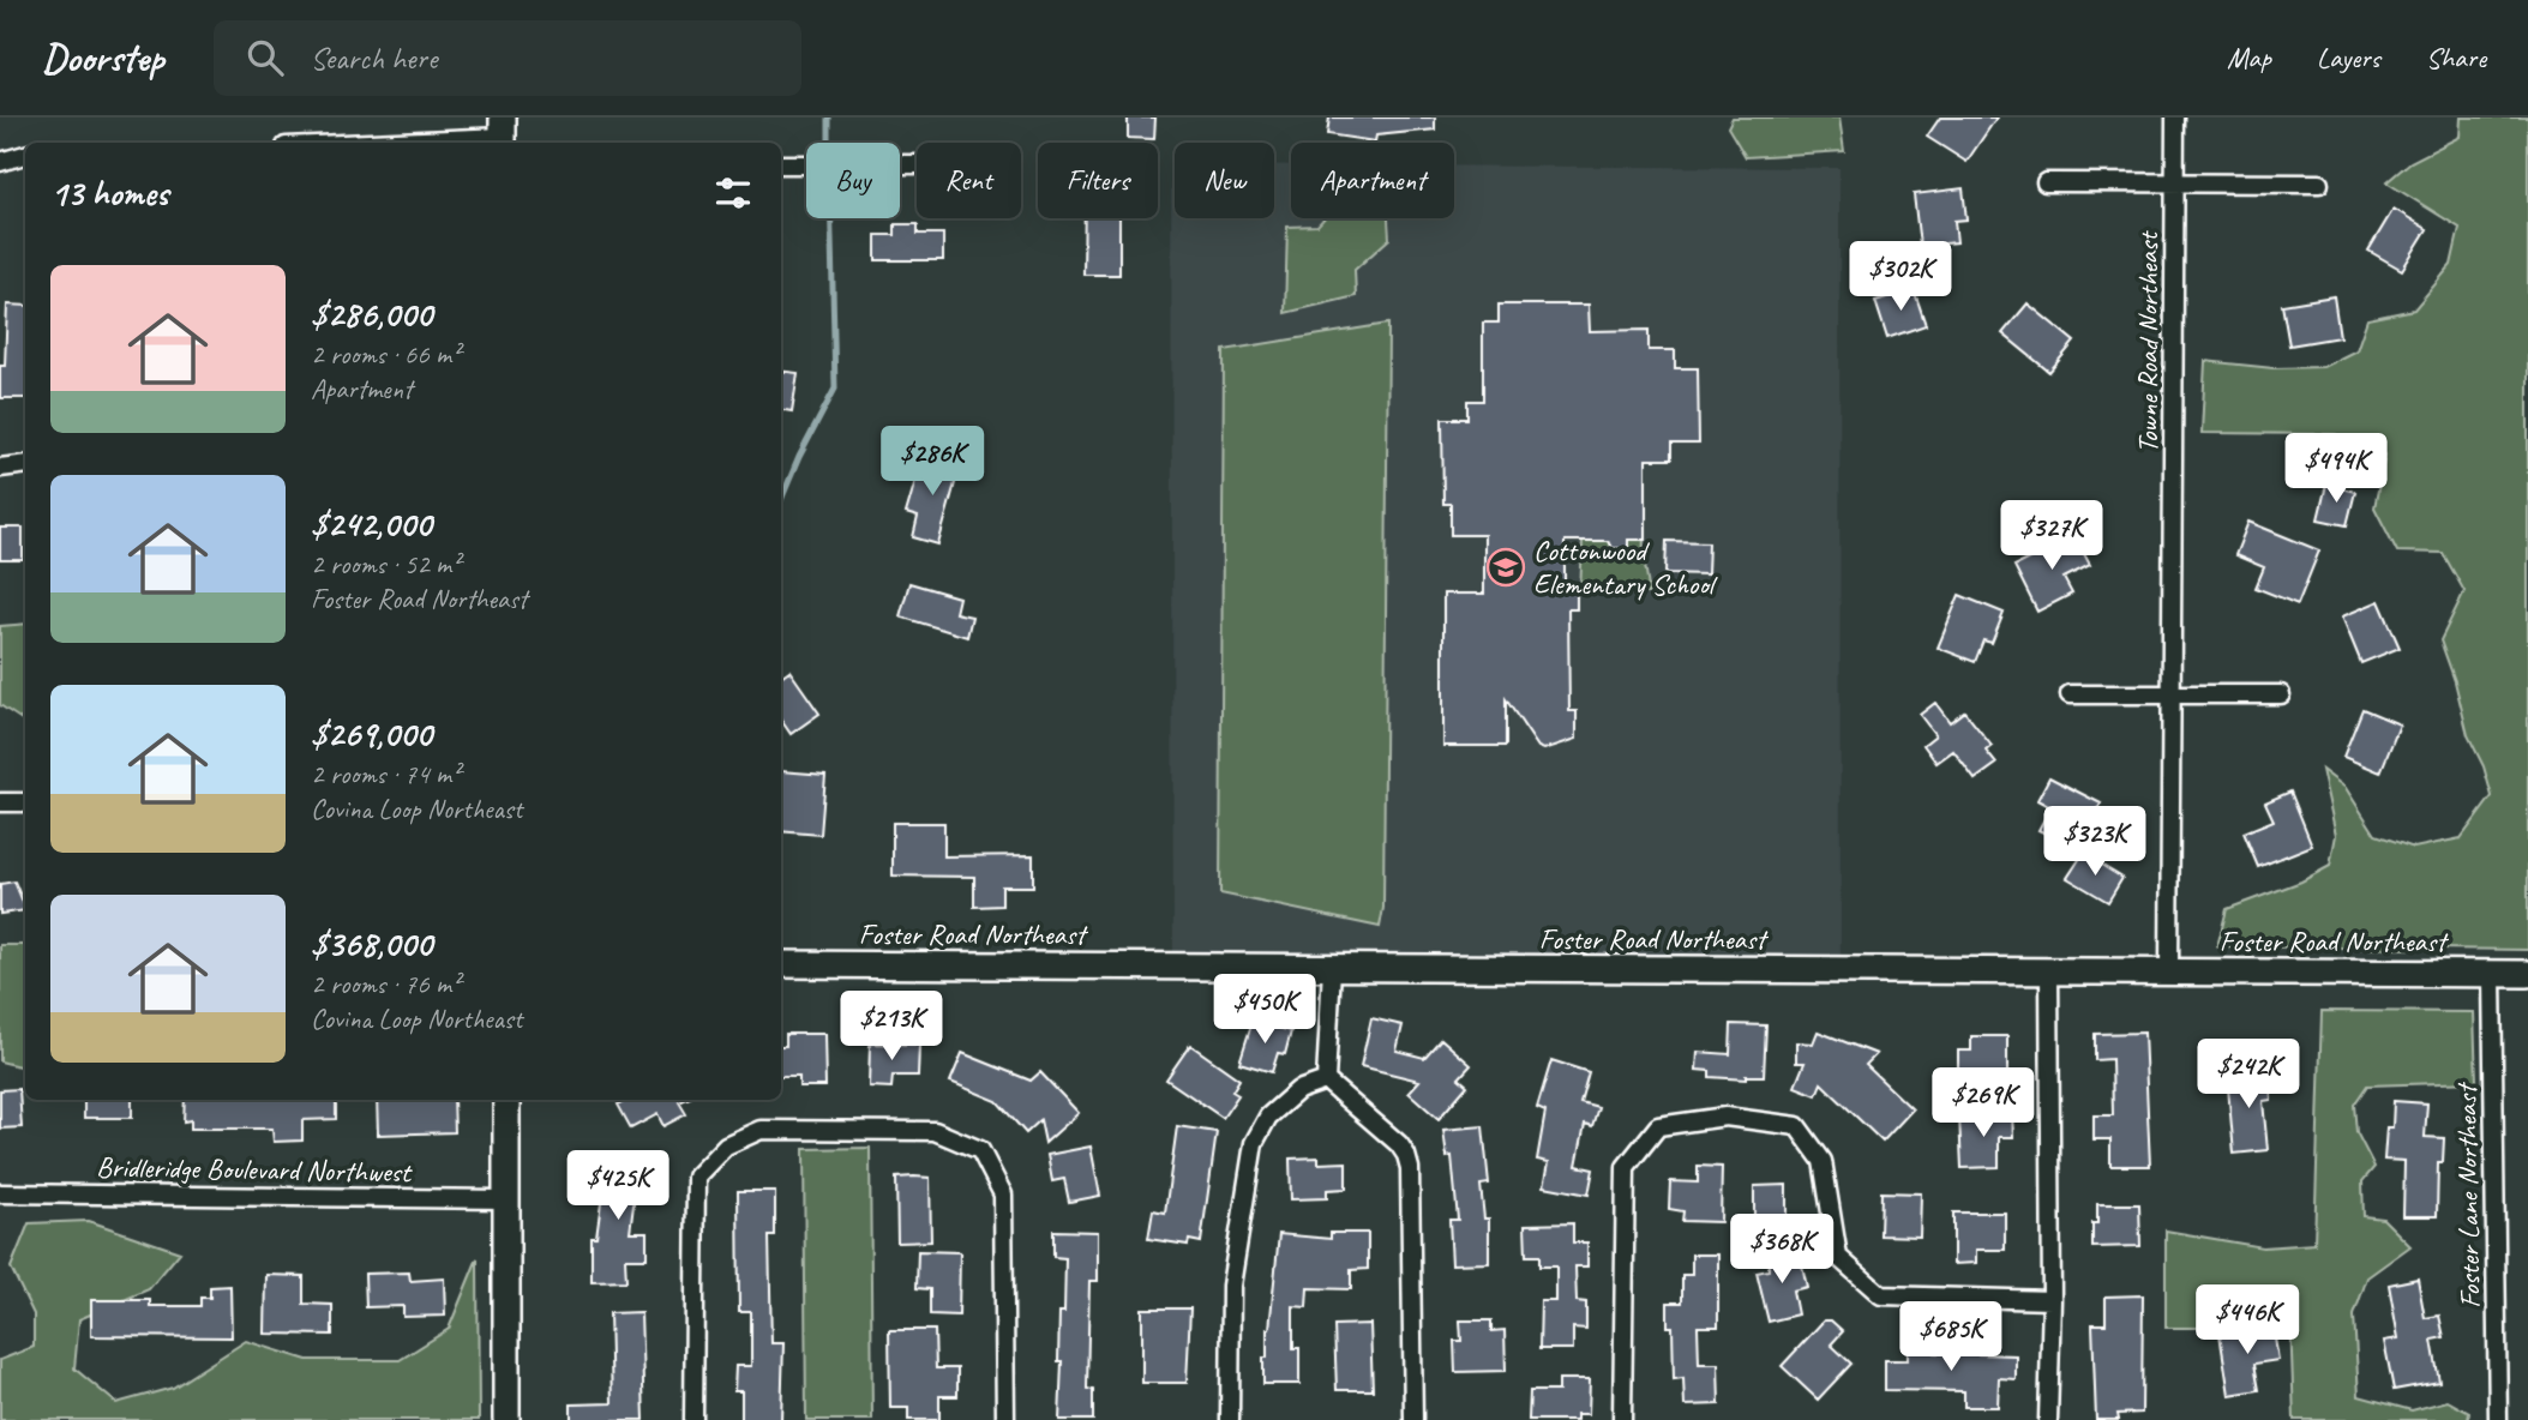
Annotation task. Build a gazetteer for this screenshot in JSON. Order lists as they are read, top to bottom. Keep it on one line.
{"streets":{"street":["Towne Road Northeast","Foster Road Northeast","Bridleridge Boulevard Northwest","Foster Lane Northeast"]},"crossings":[["Towne Road Northeast","Foster Road Northeast"],["Foster Road Northeast","Foster Lane Northeast"]],"places":{"school or university":["Cottonwood Elementary School"]},"page":{"header":"Doorstep","search":"Search here","nav":["Map","Layers","Share"],"chip":["Buy","Rent","Filters","New","Apartment"],"heading":"13 homes","price":["$302K","$286K","$494K","$327K","$323K","$450K","$213K","$242K","$269K","$425K","$368K","$446K","$685K"],"list":[{"name":"$286,000","note":"2 rooms · 66 m² · Apartment"},{"name":"$242,000","note":"2 rooms · 52 m² · Foster Road Northeast"},{"name":"$269,000","note":"2 rooms · 74 m² · Covina Loop Northeast"},{"name":"$368,000","note":"2 rooms · 76 m² · Covina Loop Northeast"}]}}
